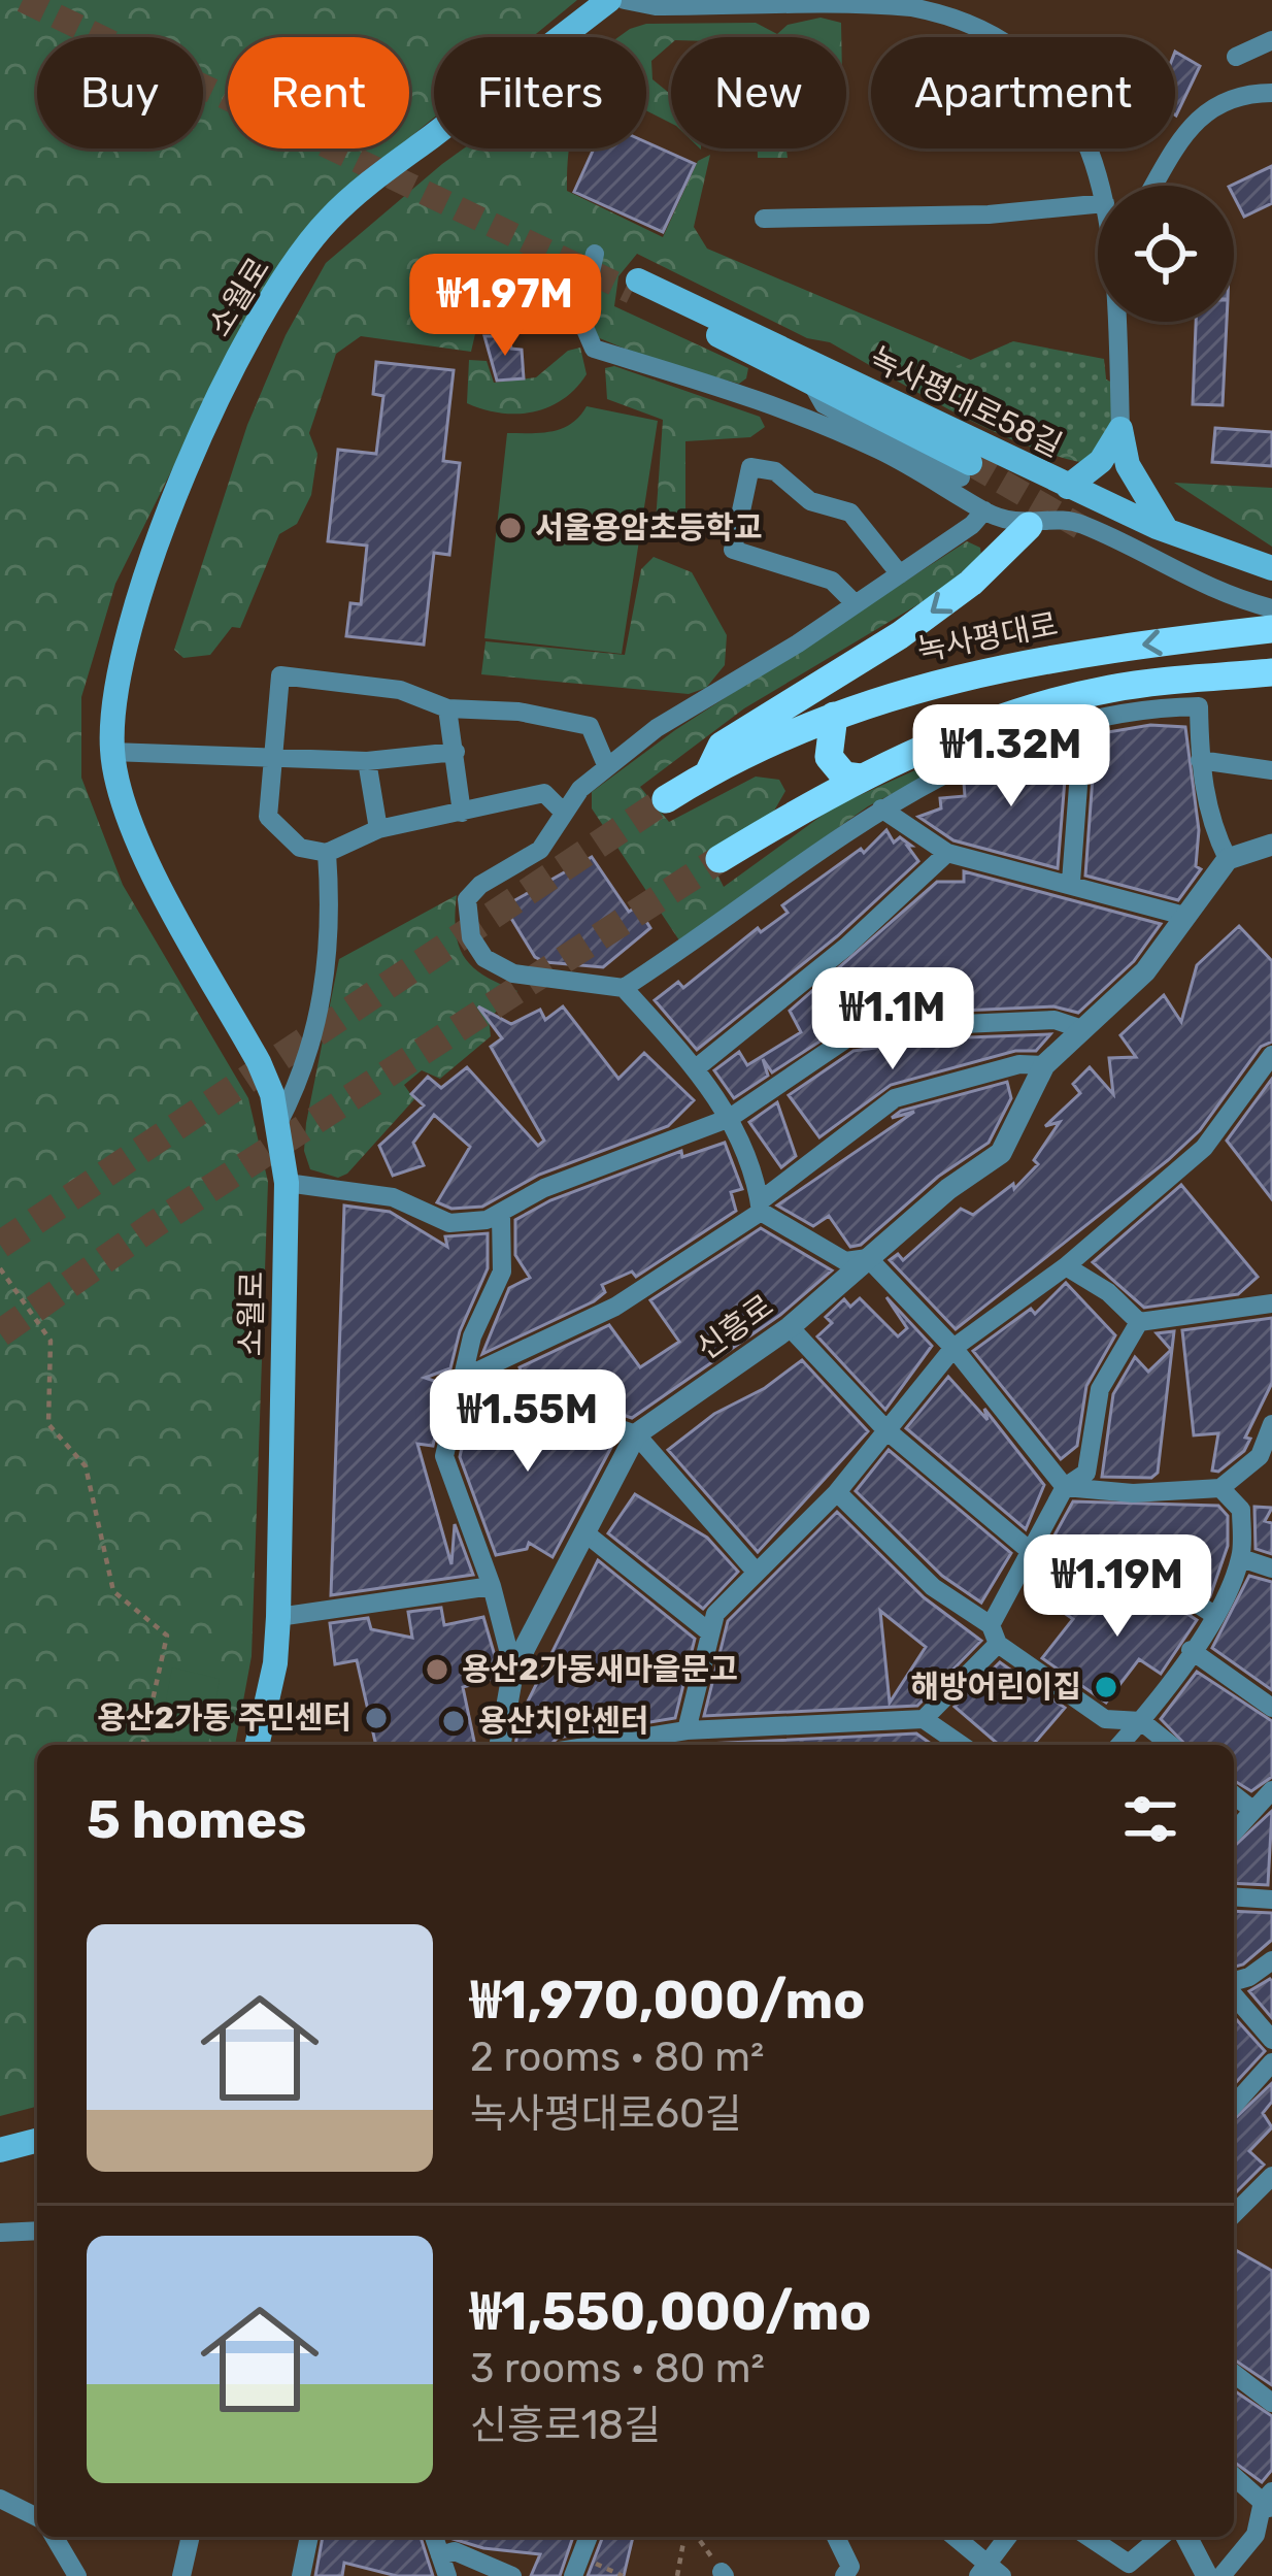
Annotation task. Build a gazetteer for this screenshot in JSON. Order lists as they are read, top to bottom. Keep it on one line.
{"streets":{"main road":["소월로","녹사평대로58길","녹사평대로"],"street":["신흥로"]},"places":["서울용암초등학교","용산2가동새마을문고","해방어린이집","용산2가동 주민센터","용산치안센터"],"page":{"chip":["Buy","Rent","Filters","New","Apartment"],"price":["₩1.97M","₩1.32M","₩1.1M","₩1.55M","₩1.19M"],"heading":"5 homes","list":[{"name":"₩1,970,000/mo","note":"2 rooms · 80 m² · 녹사평대로60길"},{"name":"₩1,550,000/mo","note":"3 rooms · 80 m² · 신흥로18길"}]}}
